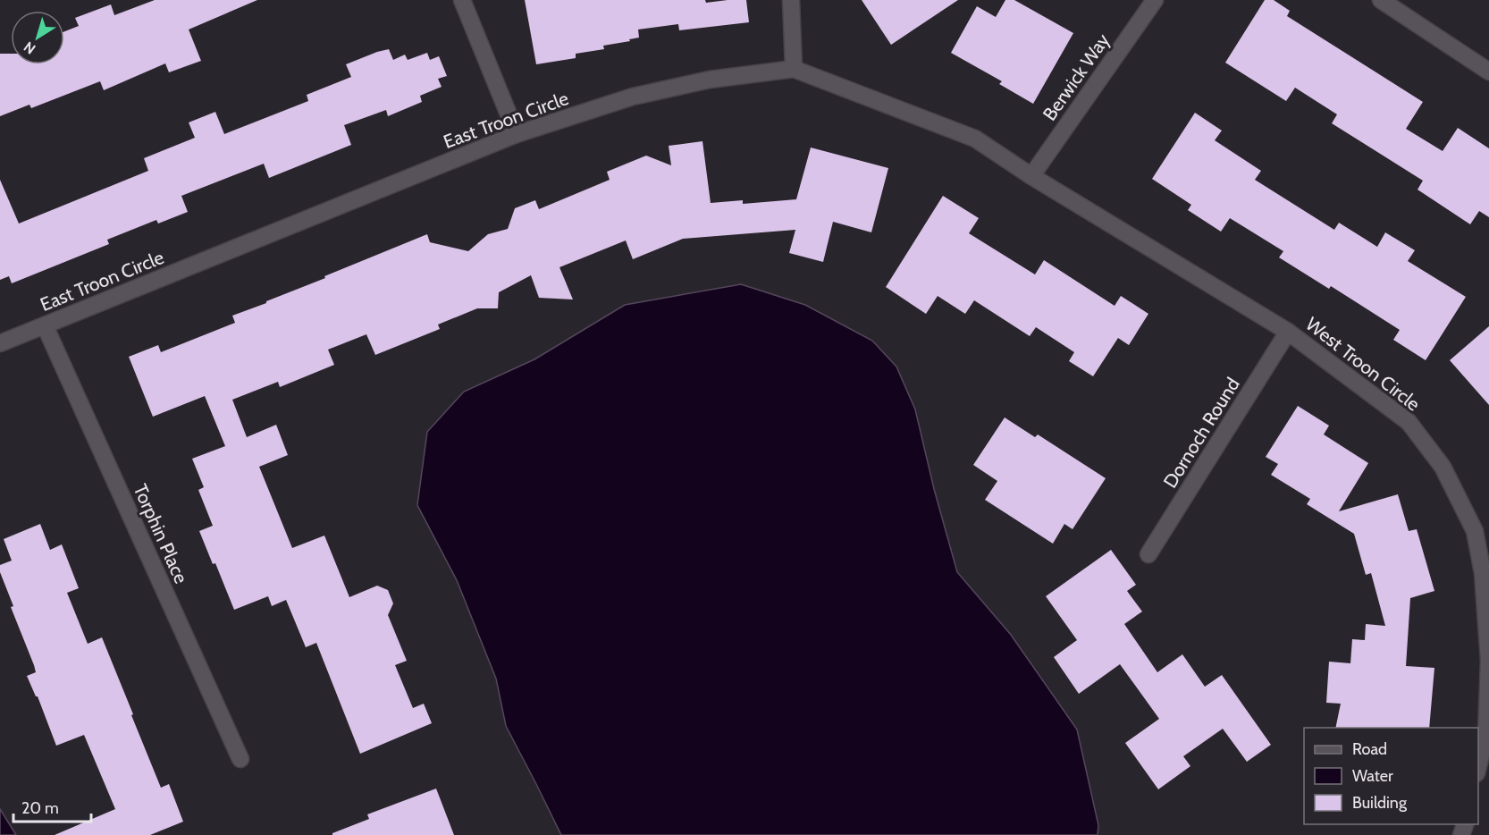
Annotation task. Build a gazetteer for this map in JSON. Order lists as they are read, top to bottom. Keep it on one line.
{"streets":{"street":["Berwick Way","East Troon Circle","West Troon Circle","Dornoch Round","Torphin Place"]},"crossings":[["Berwick Way","East Troon Circle"],["Berwick Way","West Troon Circle"],["East Troon Circle","West Troon Circle"],["East Troon Circle","Torphin Place"],["West Troon Circle","Dornoch Round"]],"legend":["Road","Water","Building"],"scale_bar":"20 m","north":"bottom left"}
